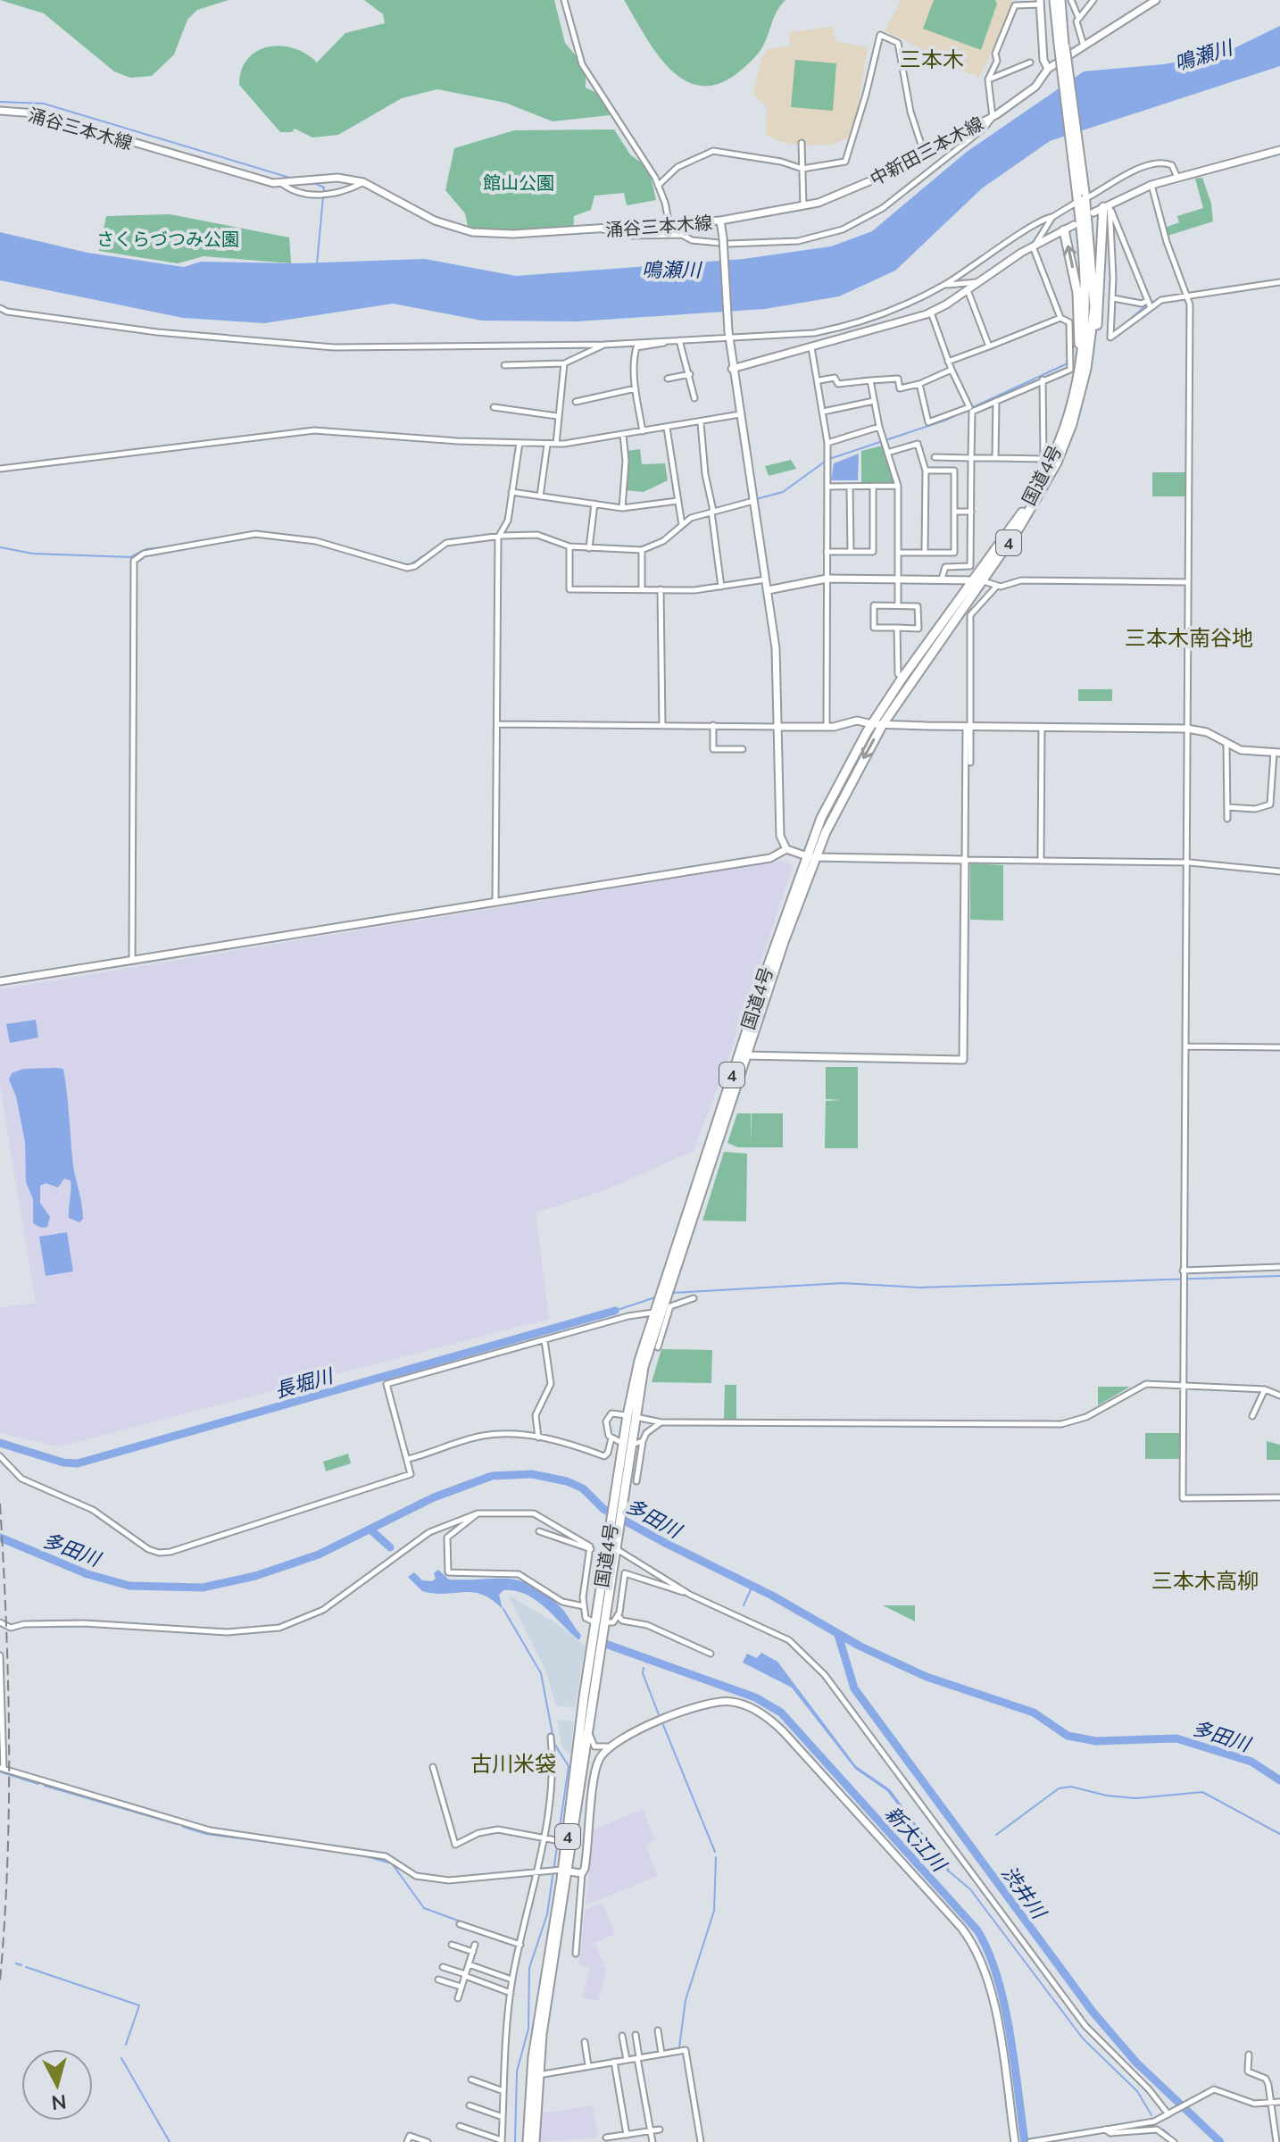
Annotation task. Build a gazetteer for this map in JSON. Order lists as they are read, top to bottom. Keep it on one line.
{"streets":{"highway":["国道4号","4"],"street":["涌谷三本木線","中新田三本木線"]},"crossings":[["涌谷三本木線","中新田三本木線"]],"districts":["三本木","三本木南谷地","三本木高柳","古川米袋"],"water":["鳴瀬川","長堀川","多田川","新大江川","渋井川"],"parks":["館山公園","さくらづつみ公園"],"north":"bottom"}
